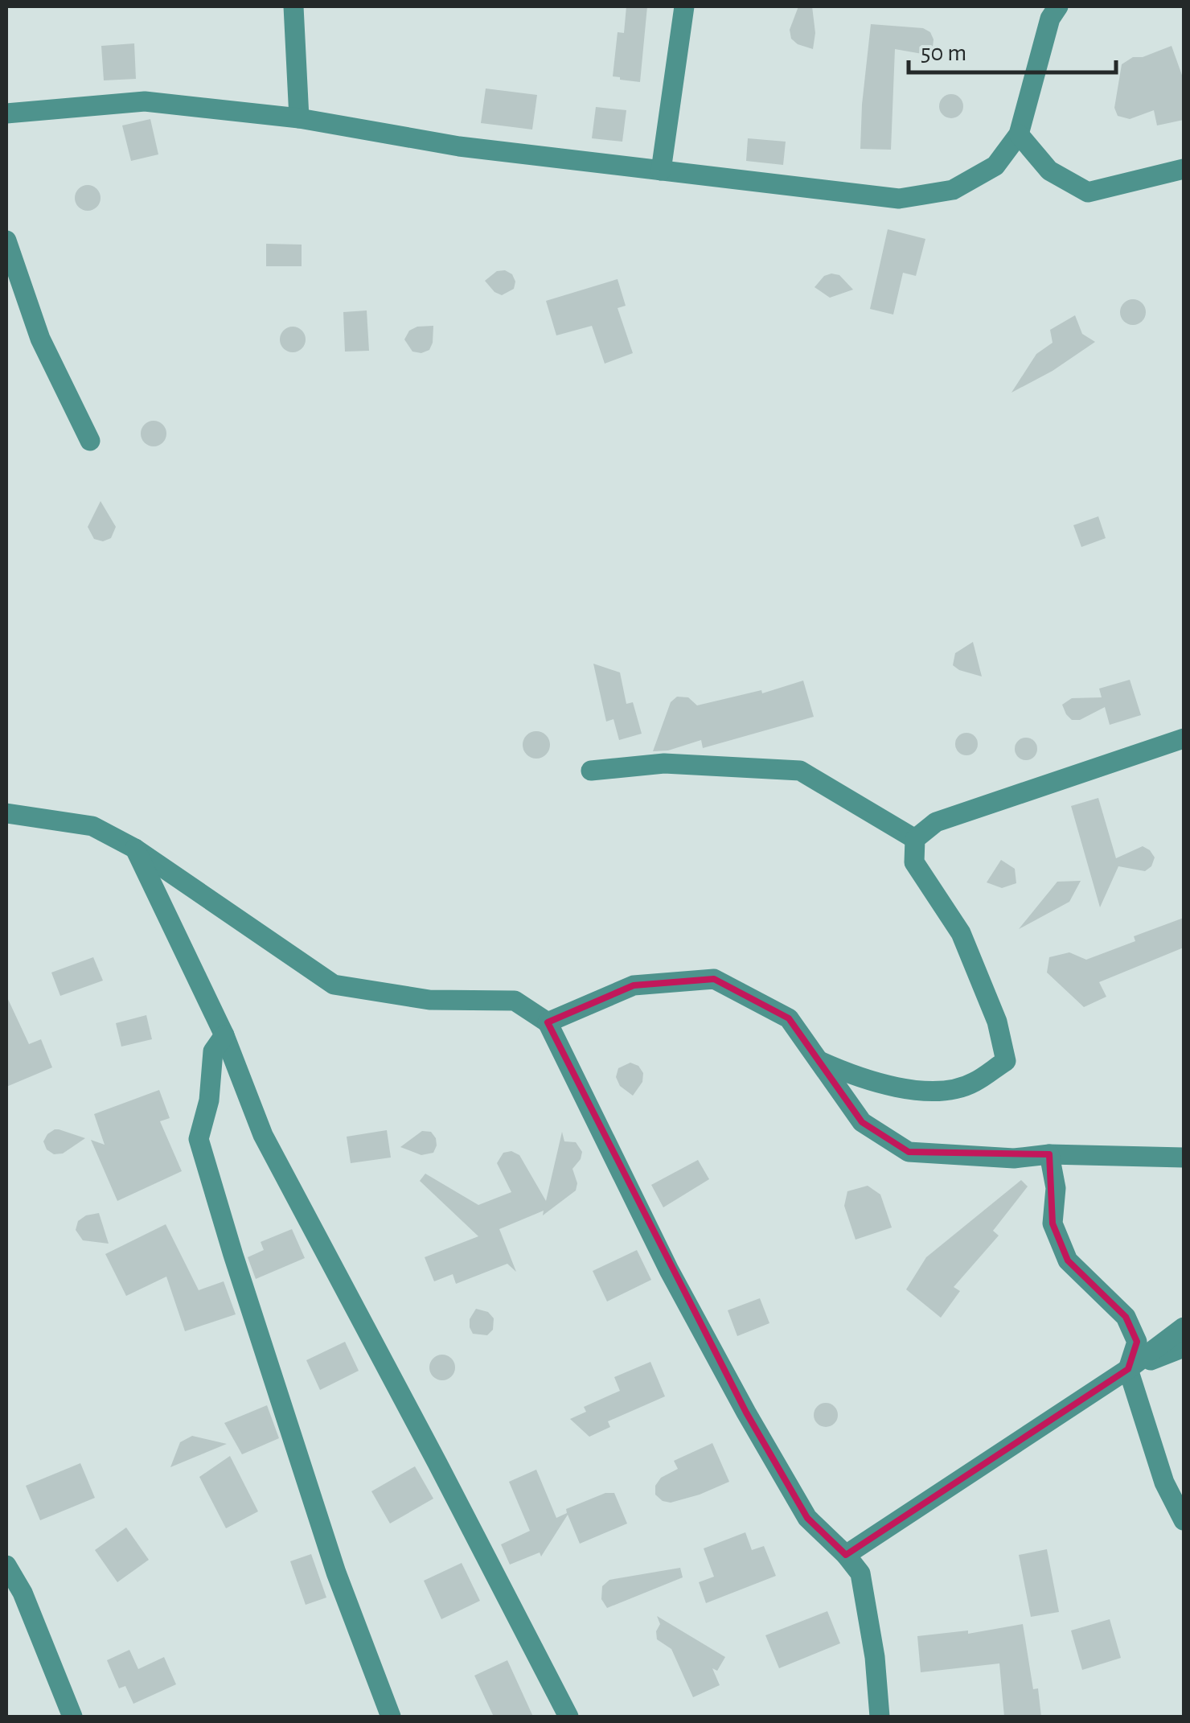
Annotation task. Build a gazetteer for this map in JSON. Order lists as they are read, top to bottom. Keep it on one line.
{"scale_bar":"50 m"}
